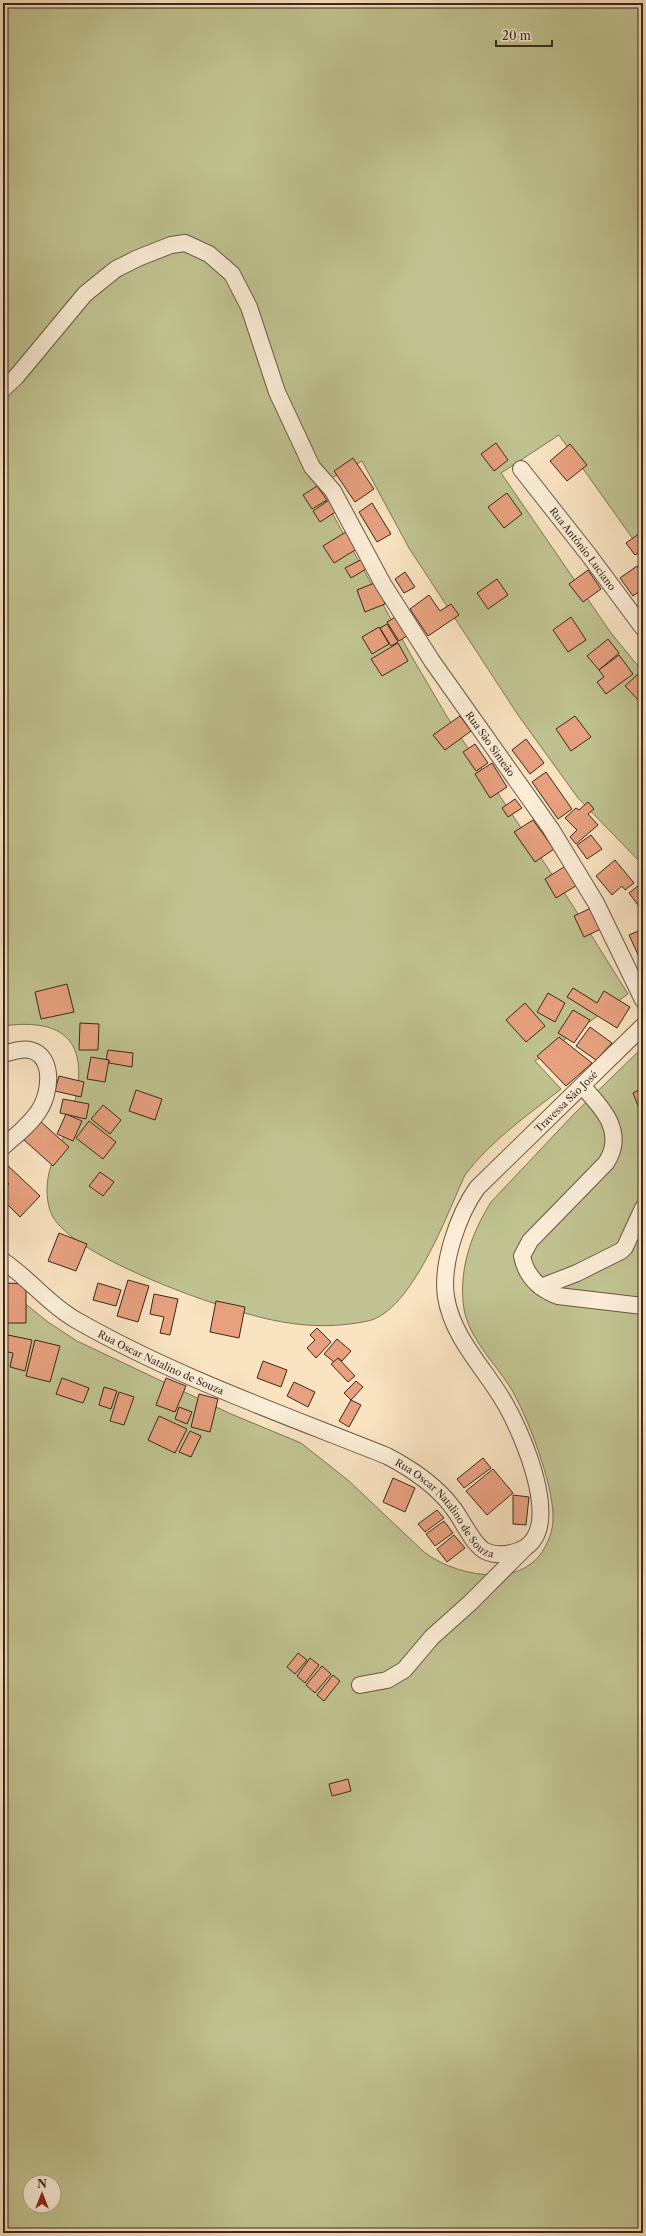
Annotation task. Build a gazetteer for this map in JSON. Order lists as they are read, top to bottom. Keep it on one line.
{"streets":{"street":["Rua Antônio Luciano","Rua São Simeão","Travessa São José","Rua Oscar Natalino de Souza"]},"crossings":[["Travessa São José","Rua Oscar Natalino de Souza"]],"scale_bar":"20 m","north":"top"}
